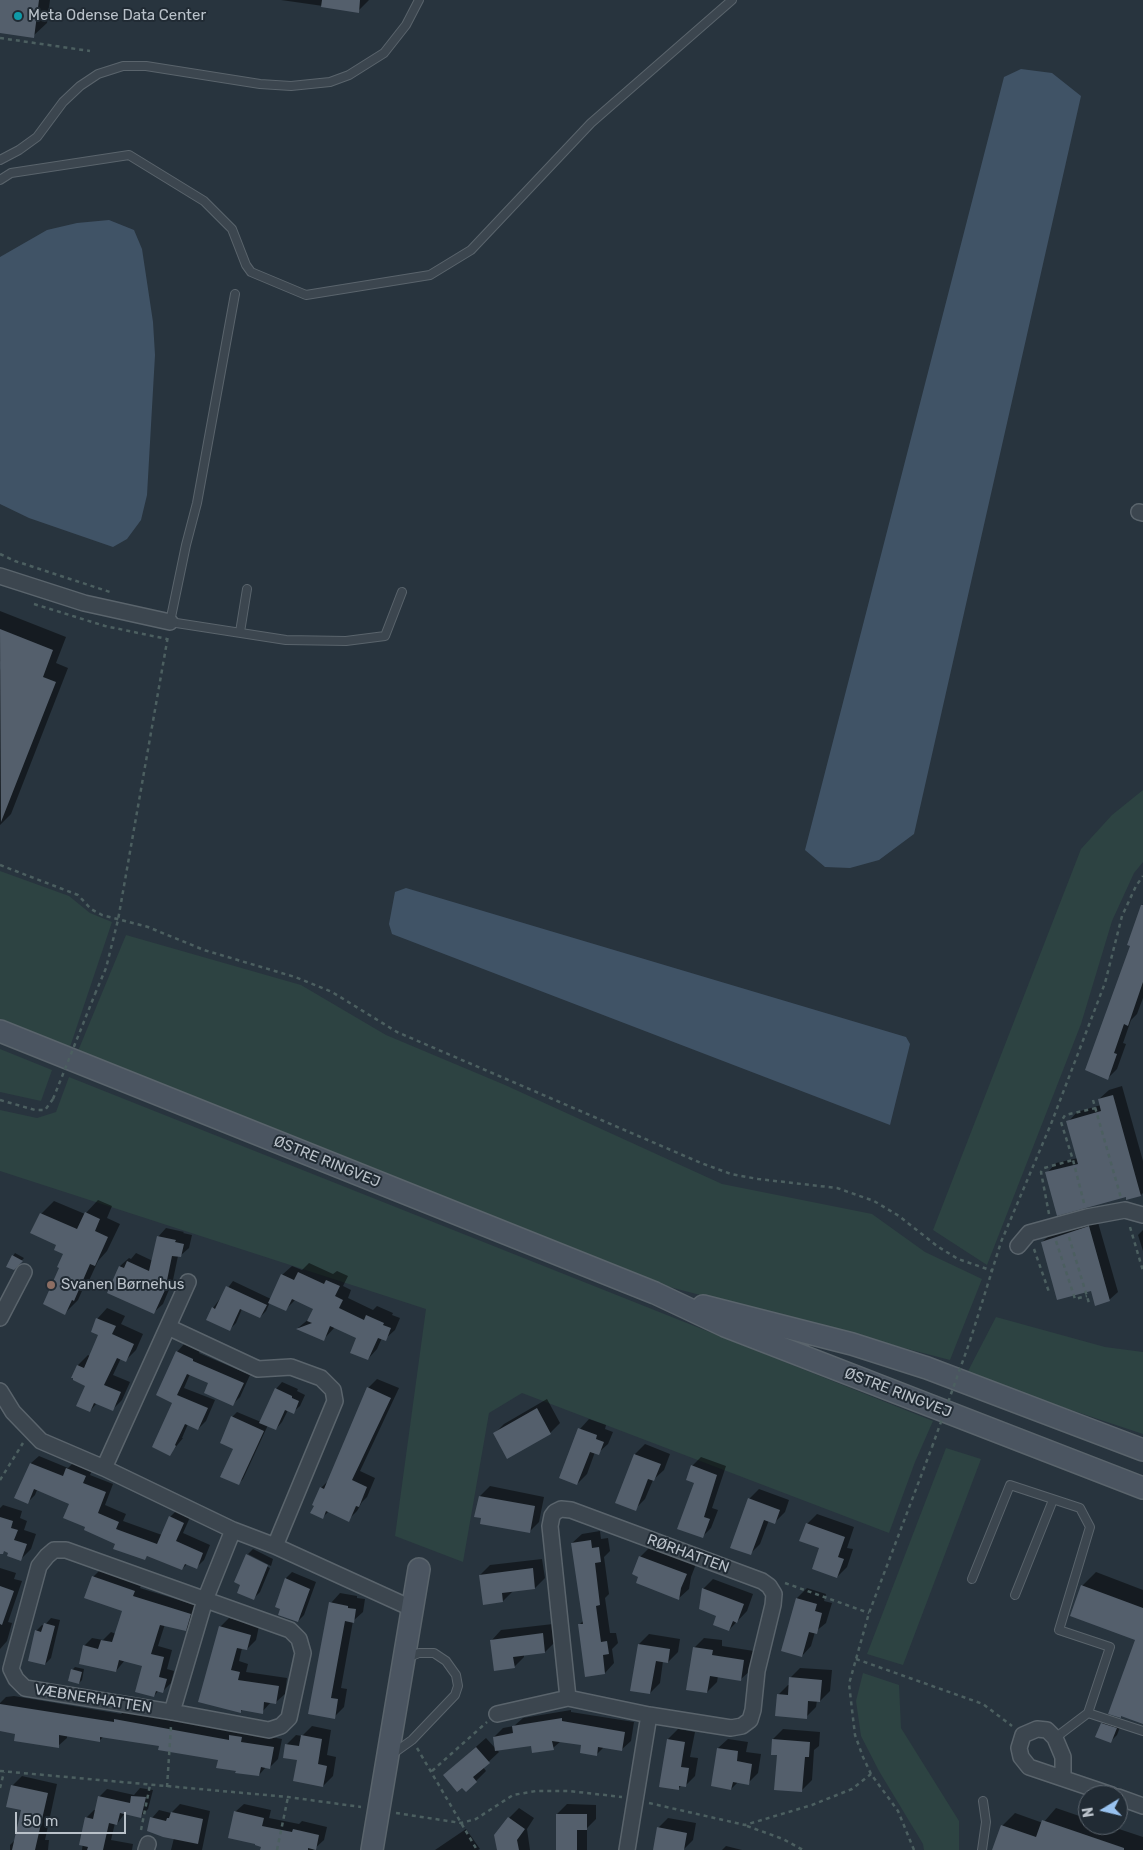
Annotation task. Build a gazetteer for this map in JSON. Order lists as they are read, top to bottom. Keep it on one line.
{"streets":{"main road":["ØSTRE RINGVEJ"],"street":["RØRHATTEN","VÆBNERHATTEN"]},"places":["Meta Odense Data Center","Svanen Børnehus"],"scale_bar":"50 m","north":"left"}
